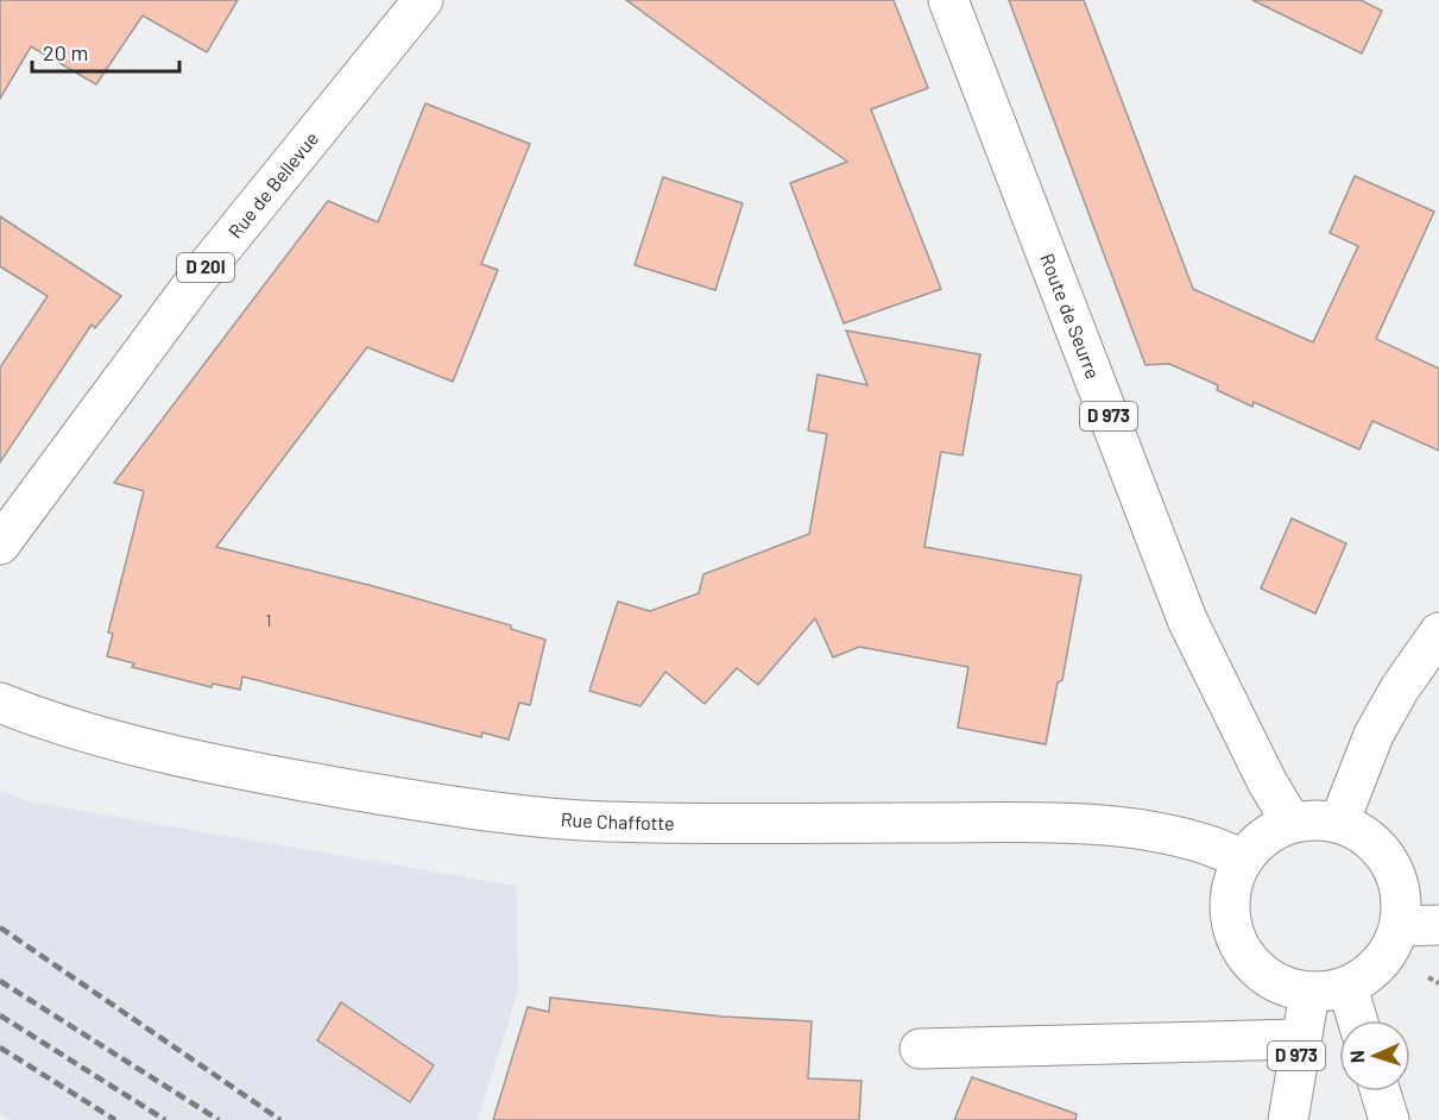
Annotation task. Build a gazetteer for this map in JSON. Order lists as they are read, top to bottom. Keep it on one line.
{"streets":{"main road":["Rue de Bellevue","D 20I","Route de Seurre","D 973","Rue Chaffotte"]},"crossings":[["Route de Seurre","D 973"],["Route de Seurre","Rue Chaffotte"],["D 973","Rue Chaffotte"]],"house_numbers":["1"],"scale_bar":"20 m","north":"left"}
